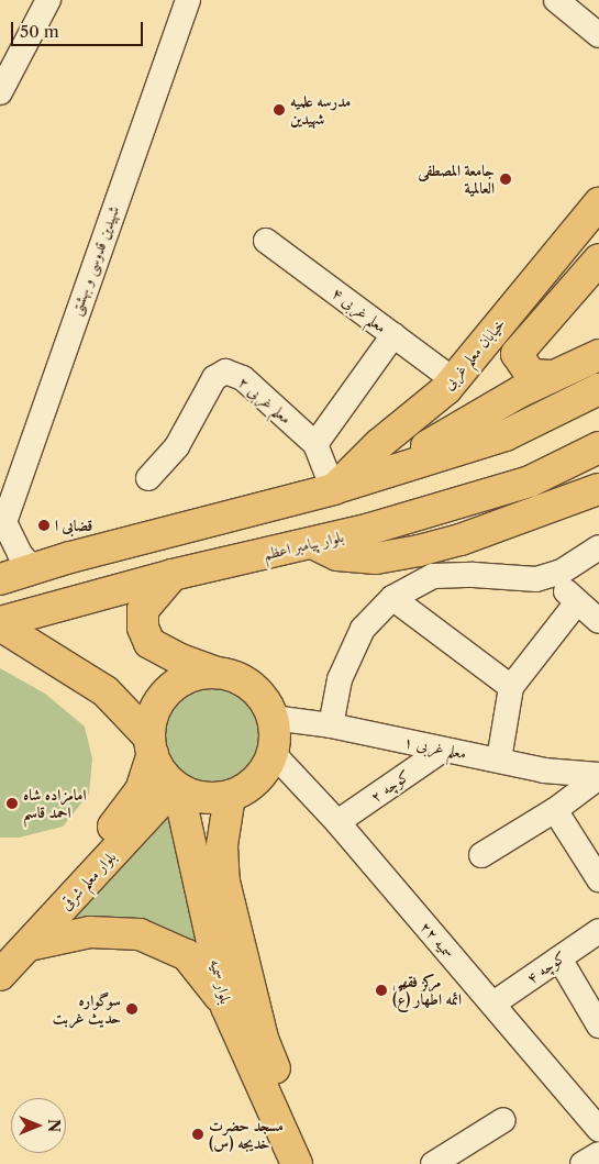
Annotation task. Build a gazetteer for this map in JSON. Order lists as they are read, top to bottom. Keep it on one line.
{"streets":{"main road":["خیابان معلم غربی","بلوار پیامبر اعظم","بلوار معلم شرقی","بلوار سمیه"],"street":["شهیدین قدوسی و بهشتی","معلم غربی ۴","معلم غربی ۲","معلم غربی ۱","کوچه ۲","سمیه ۲۲","کوچه ۴"]},"crossings":[["معلم غربی ۴","خیابان معلم غربی"],["خیابان معلم غربی","معلم غربی ۲"],["معلم غربی ۱","کوچه ۲"],["معلم غربی ۱","بلوار معلم شرقی"],["معلم غربی ۱","سمیه ۲۲"],["معلم غربی ۱","بلوار سمیه"],["کوچه ۲","سمیه ۲۲"],["بلوار معلم شرقی","سمیه ۲۲"],["بلوار معلم شرقی","بلوار سمیه"],["سمیه ۲۲","کوچه ۴"],["سمیه ۲۲","بلوار سمیه"]],"places":["مدرسه علمیه شهیدین","جامعة المصطفی العالمیة","قضابی ا","امامزاده شاه احمد قاسم","مرکز فقهی ائمه اطهار (ع)","سوگواره حدیث غربت","مسجد حضرت خدیجه (س)"],"scale_bar":"50 m","north":"right"}
